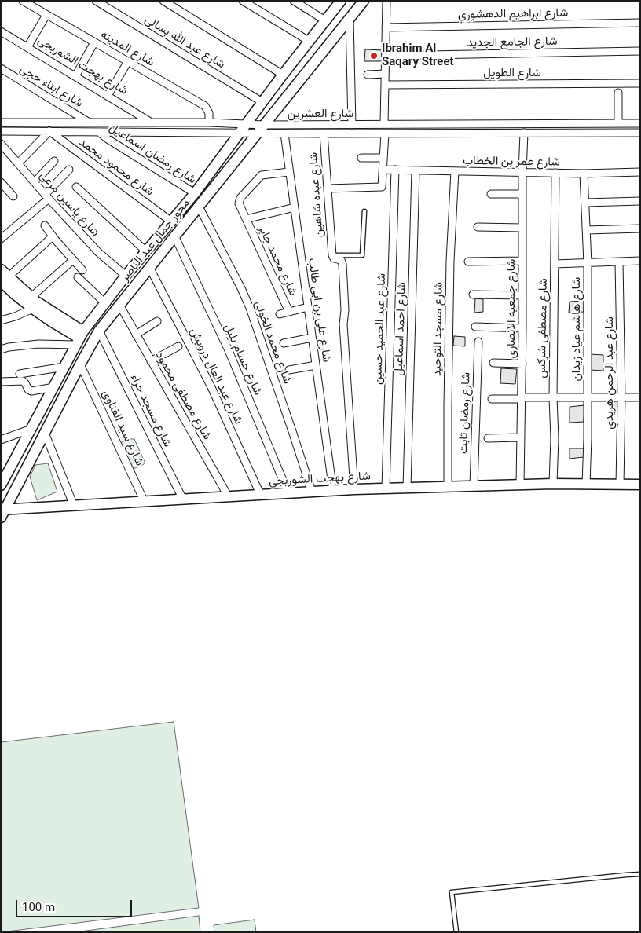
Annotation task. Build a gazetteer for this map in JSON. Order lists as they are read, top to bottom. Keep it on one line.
{"streets":{"street":["شارع ابراهيم الدهشوري","شارع عبد الله بسالى","شارع الجامع الجديد","شارع المدينه","شارع بهجت الشوربجى","شارع الطويل","شارع ابناء حجى","شارع العشرين","شارع رمضان اسماعيل","شارع عمر بن الخطاب","شارع محمود محمد","شارع عبده شاهين","شارع ياسين مرعي","محور جمال عبد الناصر","شارع محمد جابر","شارع جمعيه الانصارى","شارع على بن ابى طالب","شارع مصطفى شركس","شارع عبد الحميد حسين","شارع احمد اسماعيل","شارع مسجد التوحيد","شارع هاشم عياد زيدان","شارع محمد الخولى","شارع حسام بلبل","شارع عبد الرحمن هريدي","شارع عبد العال درويش","شارع مصطفى محمود","شارع مسجد حراء","شارع رمضان ثابت","شارع سيد القناوى"]},"crossings":[["شارع عبد الله بسالى","محور جمال عبد الناصر"],["شارع المدينه","شارع العشرين"],["شارع بهجت الشوربجى","شارع العشرين"],["شارع بهجت الشوربجى","محور جمال عبد الناصر"],["شارع بهجت الشوربجى","شارع جمعيه الانصارى"],["شارع بهجت الشوربجى","شارع على بن ابى طالب"],["شارع بهجت الشوربجى","شارع مصطفى شركس"],["شارع بهجت الشوربجى","شارع عبد الحميد حسين"],["شارع بهجت الشوربجى","شارع احمد اسماعيل"],["شارع بهجت الشوربجى","شارع مسجد التوحيد"],["شارع بهجت الشوربجى","شارع هاشم عياد زيدان"],["شارع بهجت الشوربجى","شارع محمد الخولى"],["شارع بهجت الشوربجى","شارع حسام بلبل"],["شارع بهجت الشوربجى","شارع عبد الرحمن هريدي"],["شارع بهجت الشوربجى","شارع عبد العال درويش"],["شارع بهجت الشوربجى","شارع مصطفى محمود"],["شارع بهجت الشوربجى","شارع مسجد حراء"],["شارع بهجت الشوربجى","شارع رمضان ثابت"],["شارع بهجت الشوربجى","شارع سيد القناوى"],["شارع ابناء حجى","شارع العشرين"],["شارع العشرين","شارع رمضان اسماعيل"],["شارع العشرين","شارع محمود محمد"],["شارع العشرين","شارع عبده شاهين"],["شارع العشرين","محور جمال عبد الناصر"],["شارع العشرين","شارع جمعيه الانصارى"],["شارع العشرين","شارع على بن ابى طالب"],["شارع رمضان اسماعيل","محور جمال عبد الناصر"],["شارع عمر بن الخطاب","شارع جمعيه الانصارى"],["شارع عمر بن الخطاب","شارع مصطفى شركس"],["شارع عمر بن الخطاب","شارع عبد الحميد حسين"],["شارع عمر بن الخطاب","شارع احمد اسماعيل"],["شارع عمر بن الخطاب","شارع مسجد التوحيد"],["شارع عمر بن الخطاب","شارع هاشم عياد زيدان"],["شارع محمود محمد","محور جمال عبد الناصر"],["شارع ياسين مرعي","محور جمال عبد الناصر"],["محور جمال عبد الناصر","شارع محمد الخولى"],["محور جمال عبد الناصر","شارع حسام بلبل"],["محور جمال عبد الناصر","شارع عبد العال درويش"],["محور جمال عبد الناصر","شارع مصطفى محمود"],["محور جمال عبد الناصر","شارع مسجد حراء"],["محور جمال عبد الناصر","شارع سيد القناوى"],["شارع محمد جابر","شارع على بن ابى طالب"]],"places":["Ibrahim Al Saqary Street"],"scale_bar":"100 m"}
